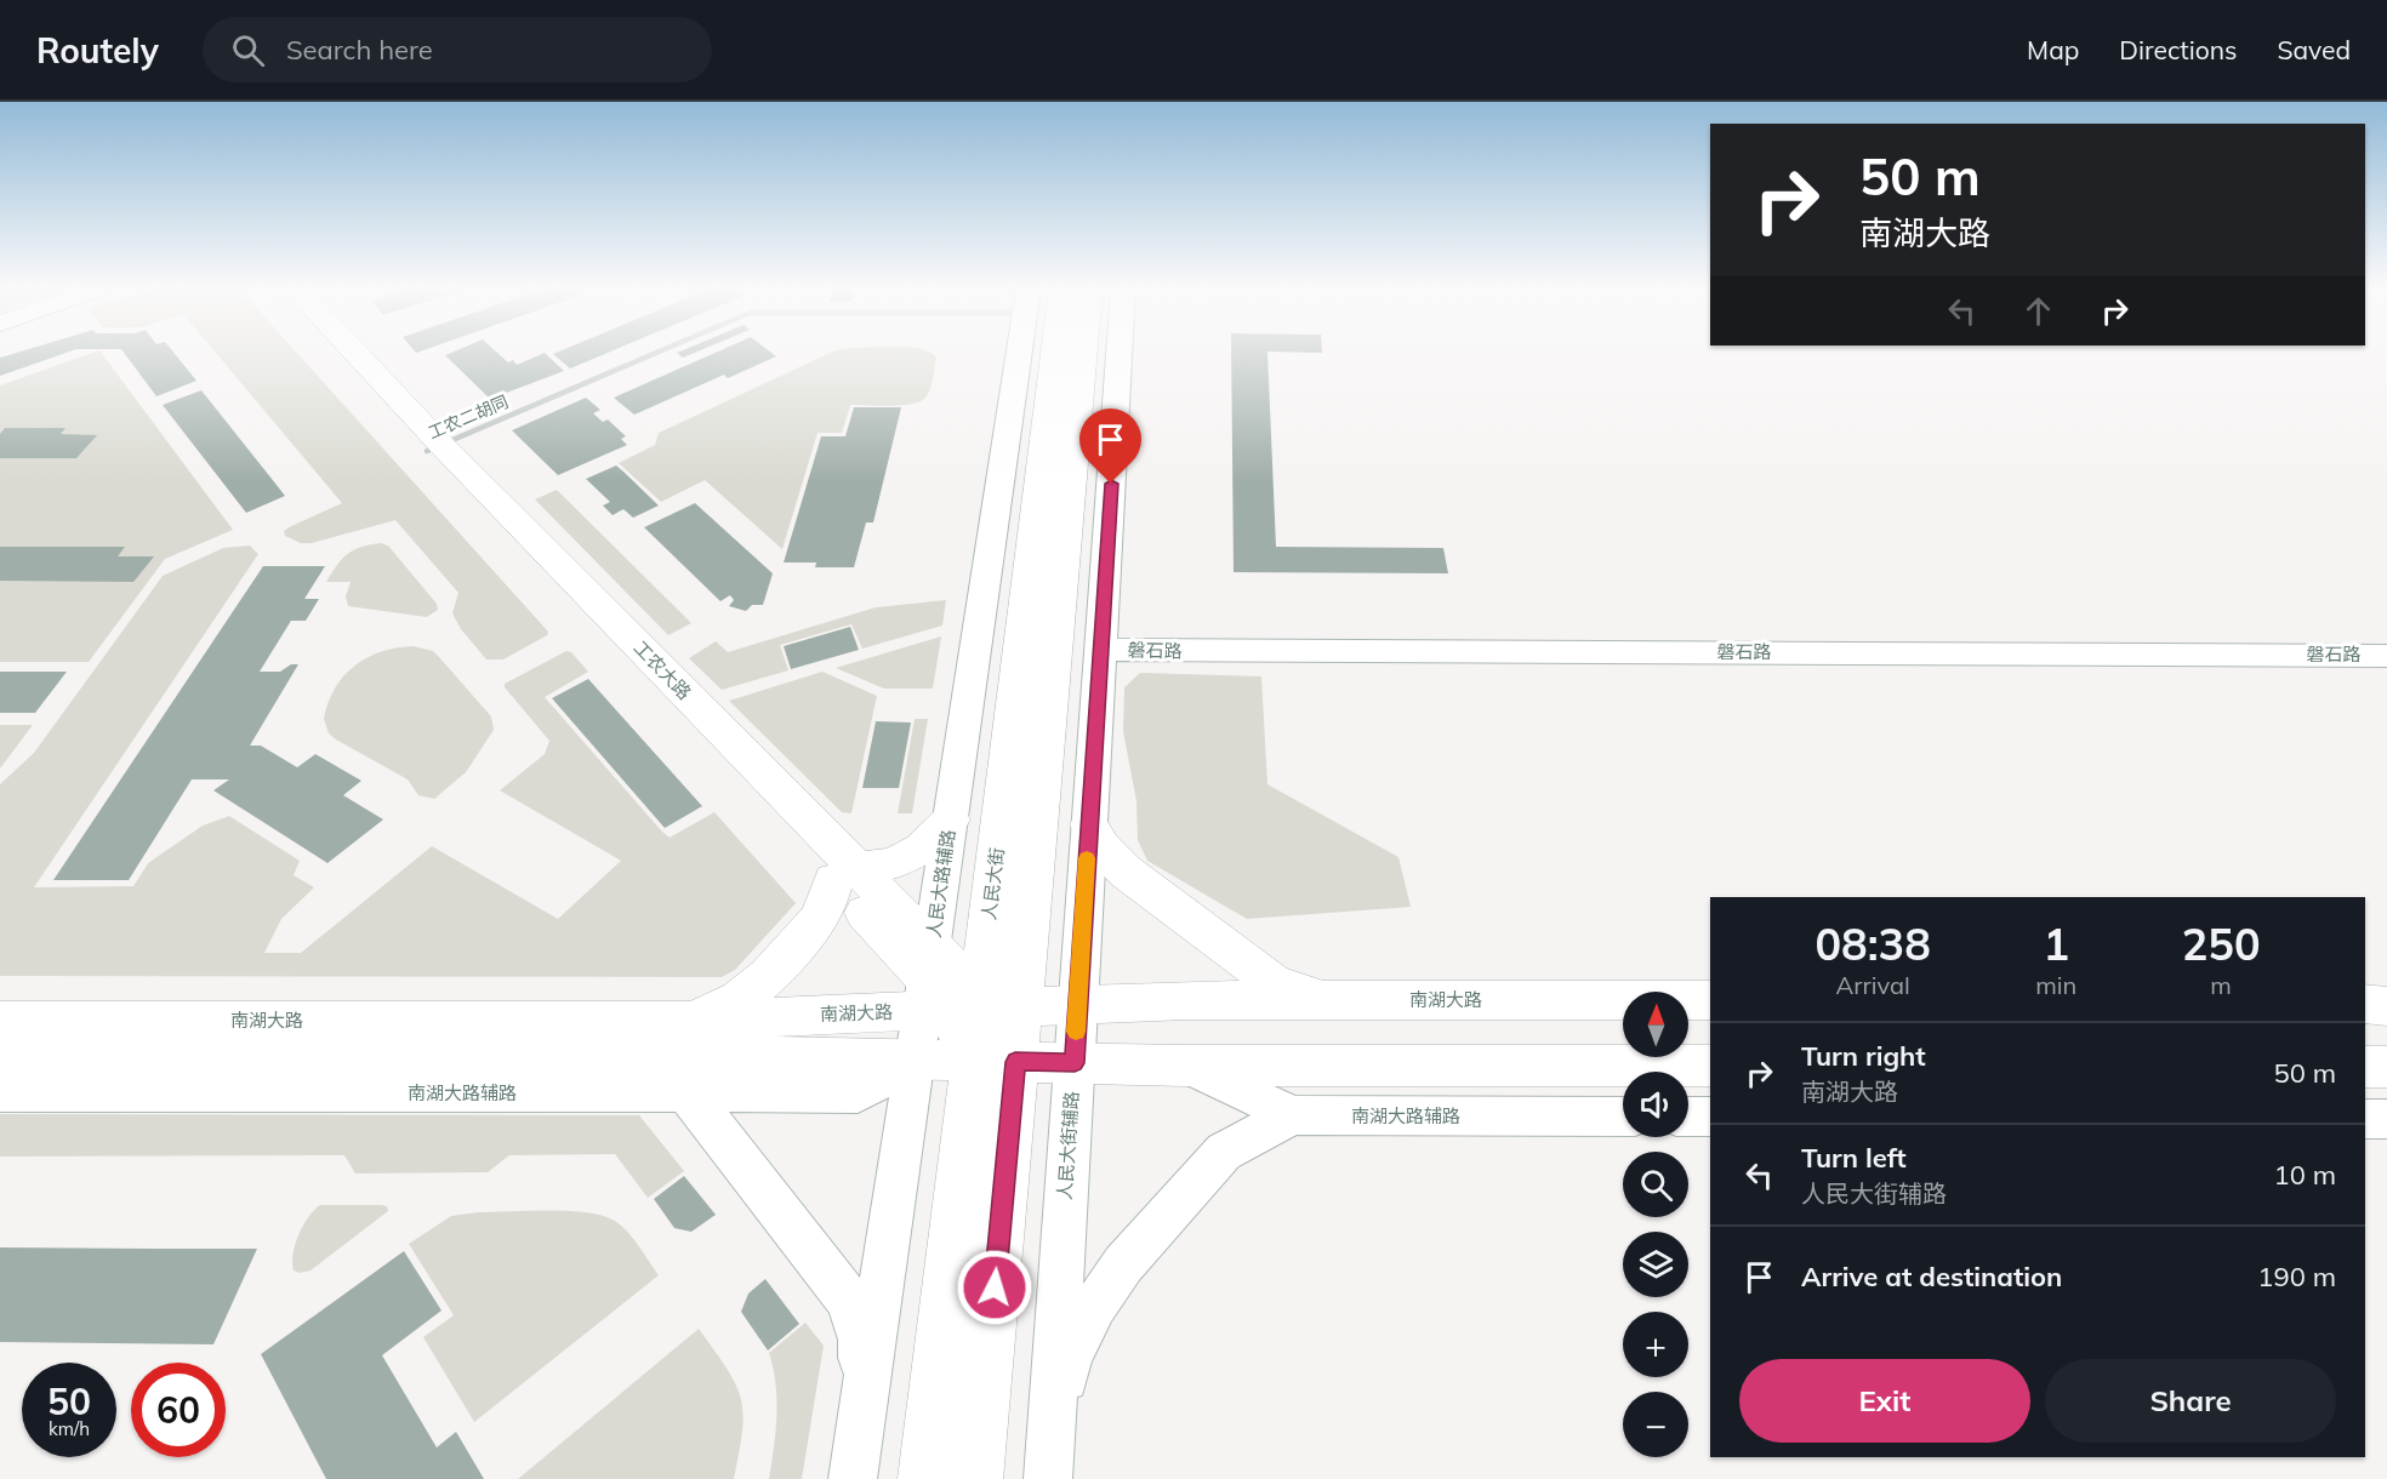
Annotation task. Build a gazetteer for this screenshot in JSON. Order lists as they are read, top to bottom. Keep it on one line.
{"streets":{"main road":["磐石路","工农大路","人民大路辅路","人民大街","南湖大路","南湖大路辅路","人民大街辅路"],"street":["工农二胡同"]},"crossings":[["工农二胡同","工农大路"],["磐石路","人民大街辅路"],["工农大路","人民大路辅路"],["工农大路","人民大街"],["工农大路","南湖大路"],["人民大路辅路","人民大街"],["人民大路辅路","南湖大路"],["人民大路辅路","南湖大路辅路"],["人民大街","南湖大路"],["南湖大路","南湖大路辅路"],["南湖大路","人民大街辅路"]],"north":"top","page":{"header":"Routely","search":"Search here","nav":["Map","Directions","Saved"],"turn":["50 m","南湖大路"],"eta":["08:38","Arrival","1","min","250","m"],"map_buttons":["+","−"],"list":[{"name":"Turn right","note":"南湖大路","value":"50 m"},{"name":"Turn left","note":"人民大街辅路","value":"10 m"},{"name":"Arrive at destination","value":"190 m"}],"buttons":["Exit","Share"],"speed":"50 km/h","limit":"60"}}
